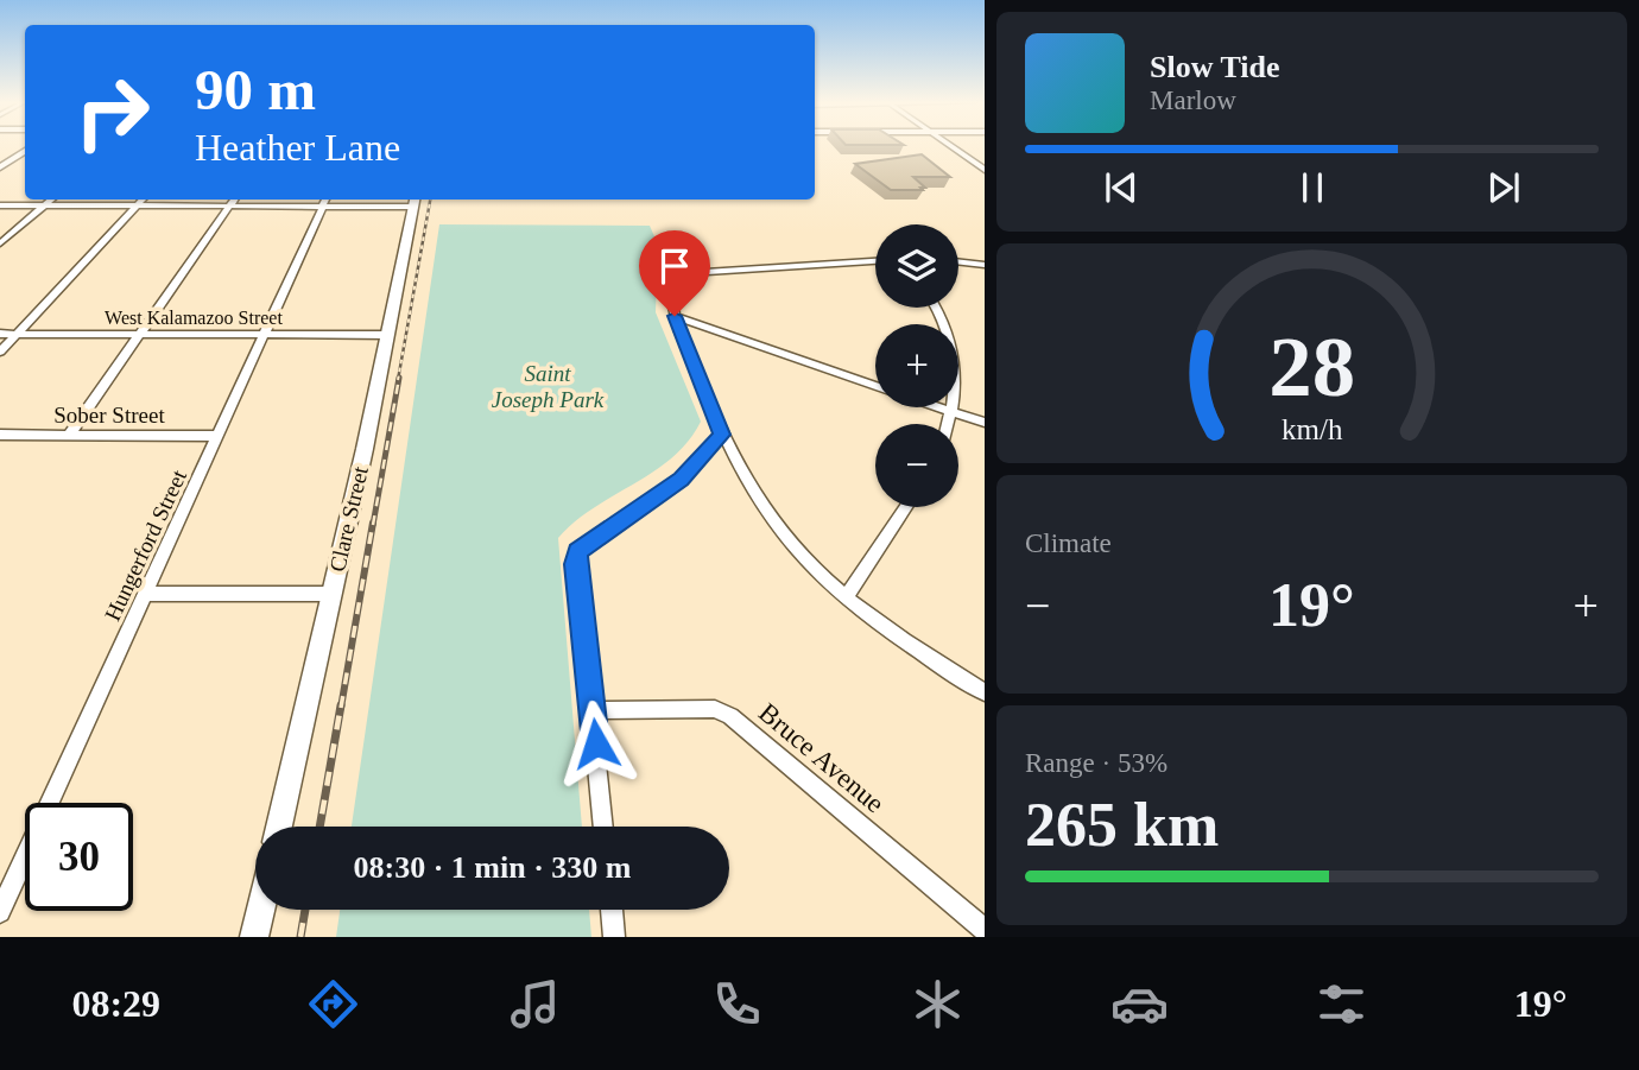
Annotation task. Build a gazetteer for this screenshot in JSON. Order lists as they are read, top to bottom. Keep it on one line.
{"streets":{"street":["West Kalamazoo Street","Sober Street","Clare Street","Hungerford Street","Bruce Avenue"]},"crossings":[["West Kalamazoo Street","Clare Street"],["West Kalamazoo Street","Hungerford Street"],["Sober Street","Hungerford Street"]],"parks":["Saint Joseph Park"],"page":{"turn":["90 m","Heather Lane"],"song":["Slow Tide","Marlow"],"map_buttons":["+","−"],"tile":["Climate",["Range · 53%","265 km"]],"heat":["−","19°","+"],"limit":"30","trip":"08:30 · 1 min · 330 m","tabs":["08:29","19°"],"gauge":["28","km/h"]}}
